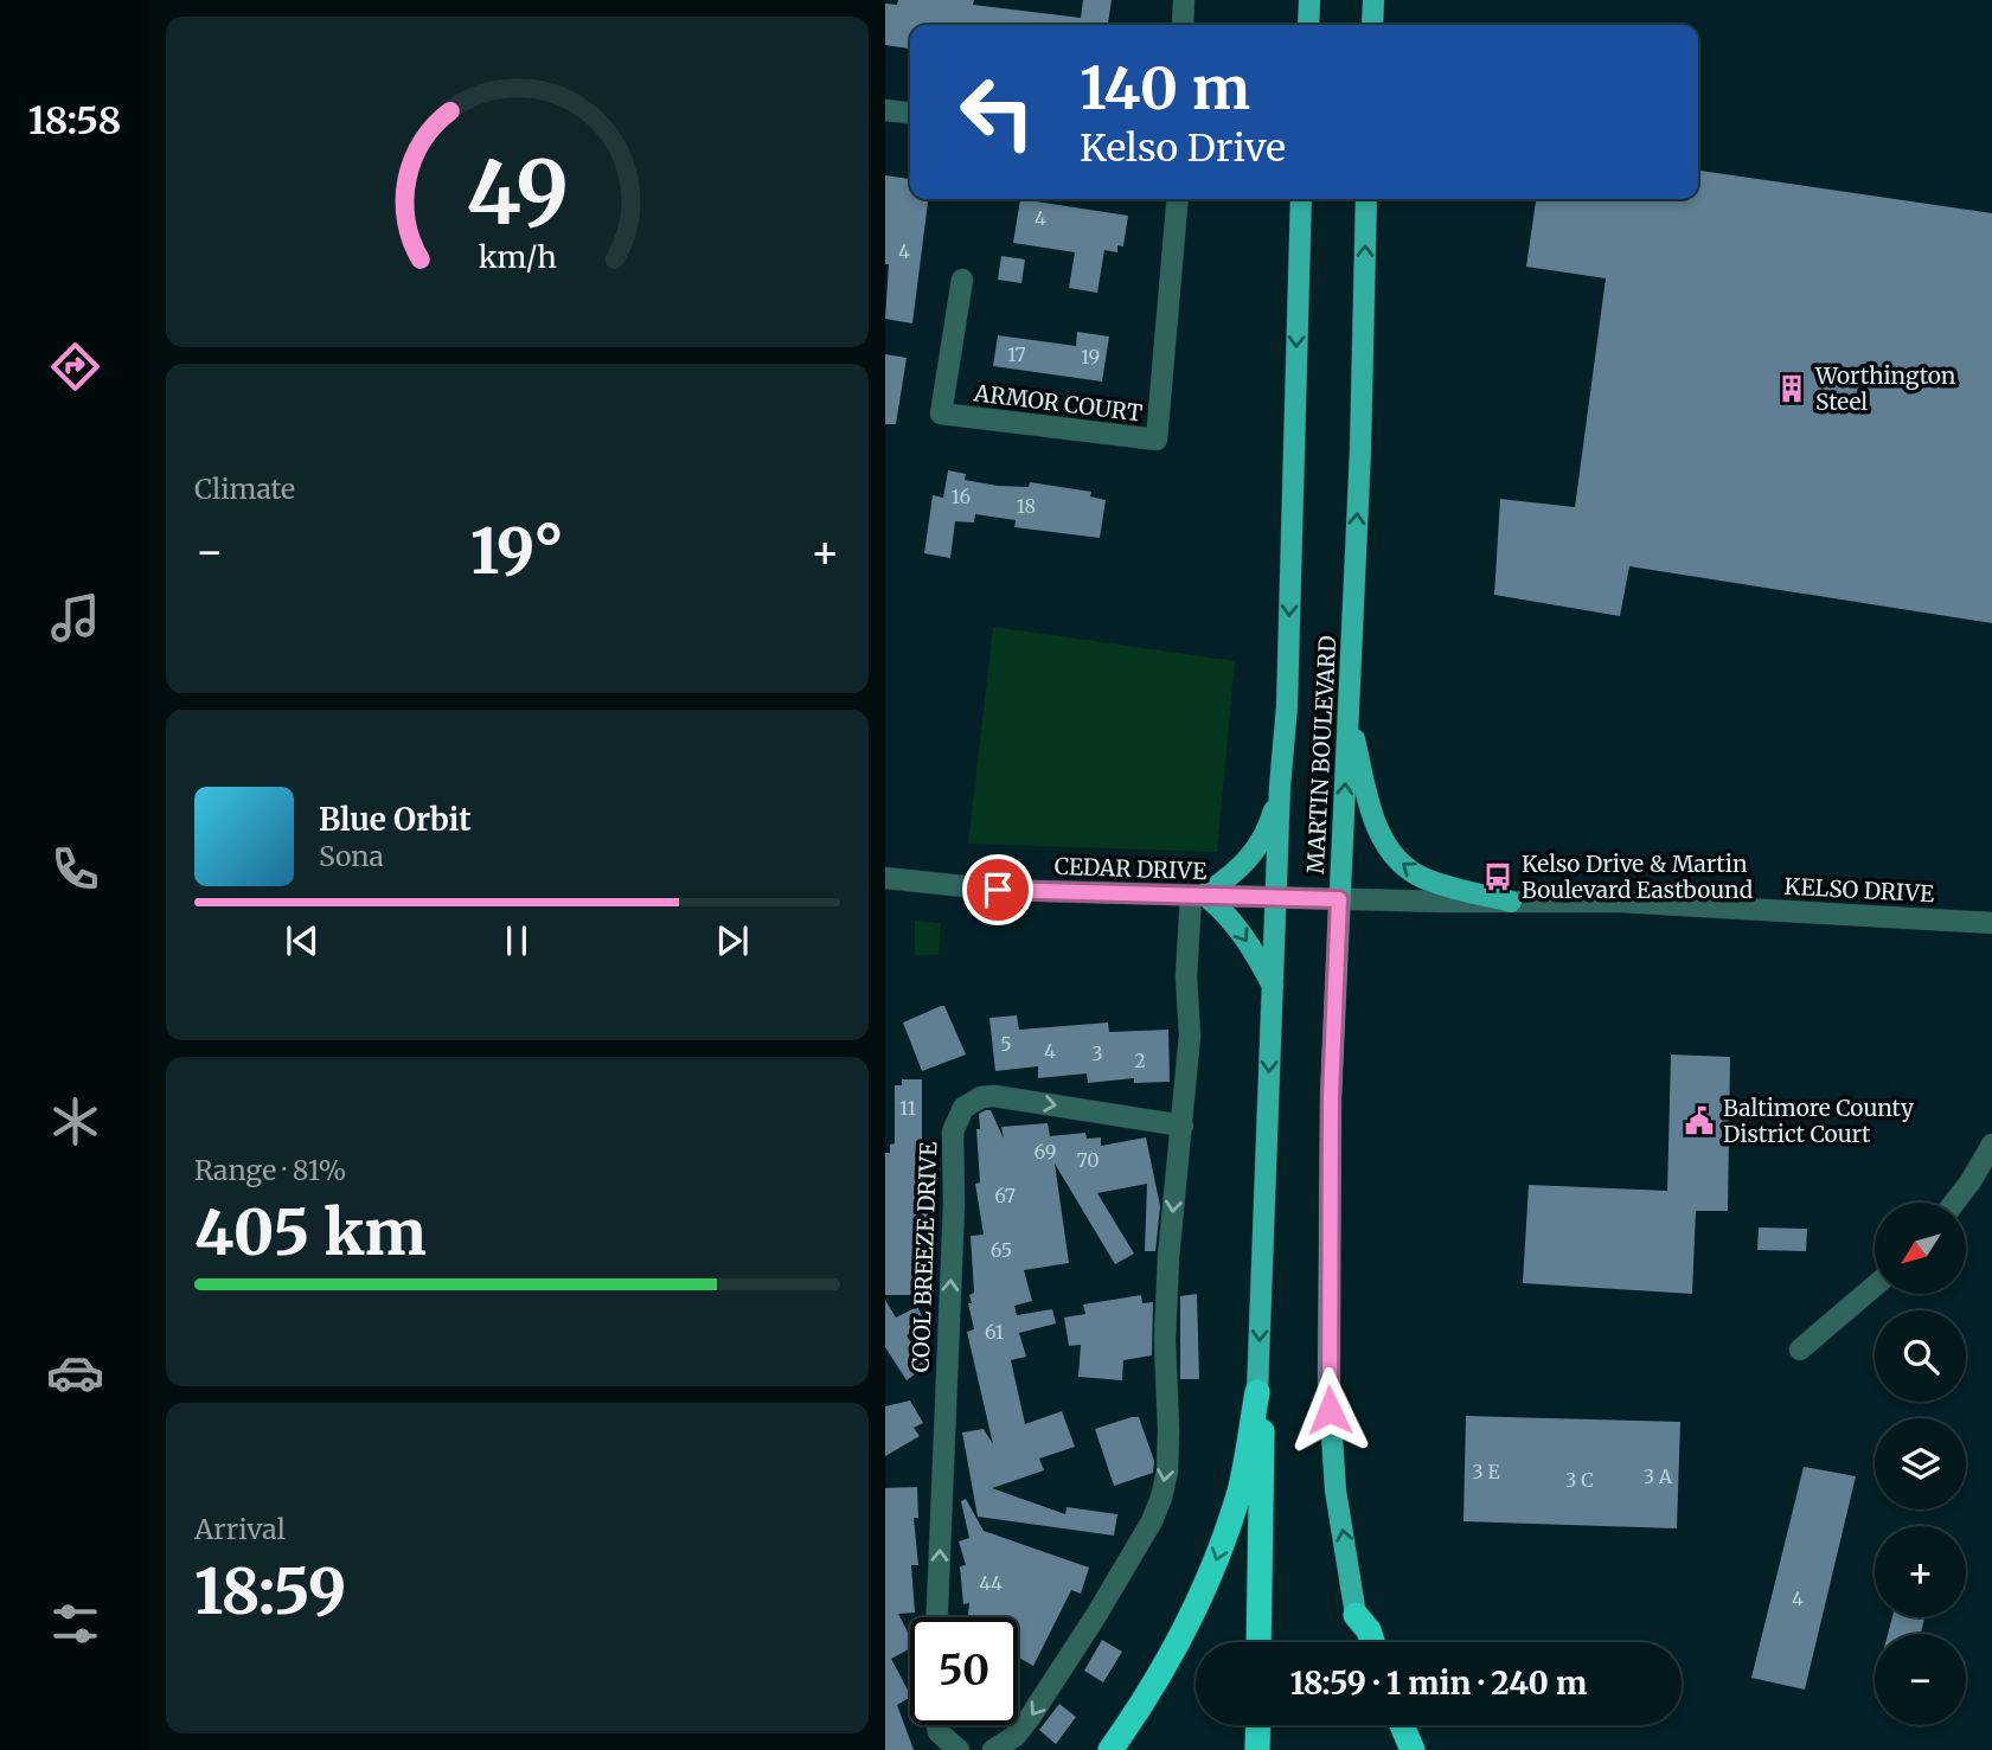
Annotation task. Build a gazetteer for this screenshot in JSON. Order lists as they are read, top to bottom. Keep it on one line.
{"streets":{"main road":["MARTIN BOULEVARD"],"street":["ARMOR COURT","CEDAR DRIVE","KELSO DRIVE","COOL BREEZE DRIVE"]},"crossings":[["MARTIN BOULEVARD","CEDAR DRIVE"],["MARTIN BOULEVARD","KELSO DRIVE"],["CEDAR DRIVE","KELSO DRIVE"]],"places":{"building":["Worthington Steel"],"bus stop":["Kelso Drive & Martin Boulevard Eastbound"],"public building":["Baltimore County District Court"]},"house_numbers":["4","4","17","19","16","18","5","4","3","2","11","69","70","67","65","61","3 E","3 A","3 C","44","4"],"north":"bottom left","page":{"tabs":"18:58","turn":["140 m","Kelso Drive"],"tile":["Climate",["Range · 81%","405 km"],["Arrival","18:59"]],"heat":["−","19°","+"],"song":["Blue Orbit","Sona"],"map_buttons":["+","−"],"limit":"50","trip":"18:59 · 1 min · 240 m","gauge":["49","km/h"]}}
